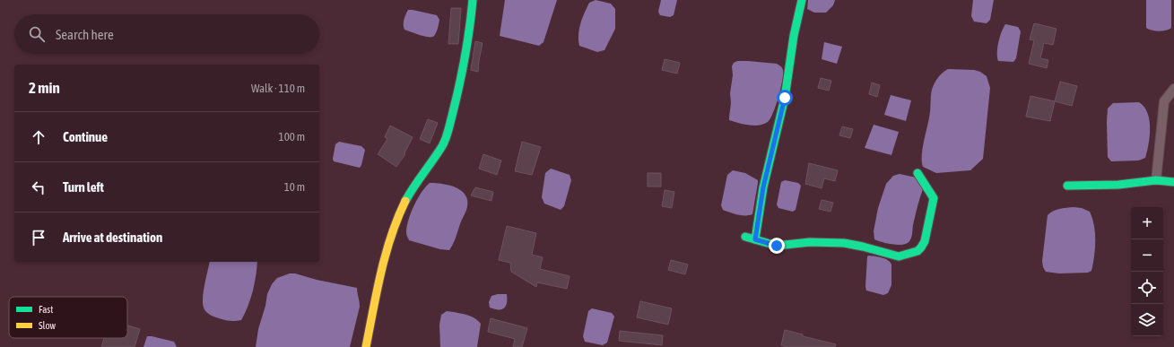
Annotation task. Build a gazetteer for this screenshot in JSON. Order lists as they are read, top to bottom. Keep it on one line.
{"legend":["Fast","Slow"],"page":{"search":"Search here","heading":["2 min","Walk · 110 m"],"list":[["Continue","100 m"],["Turn left","10 m"],"Arrive at destination"],"map_buttons":["+","−"]}}
